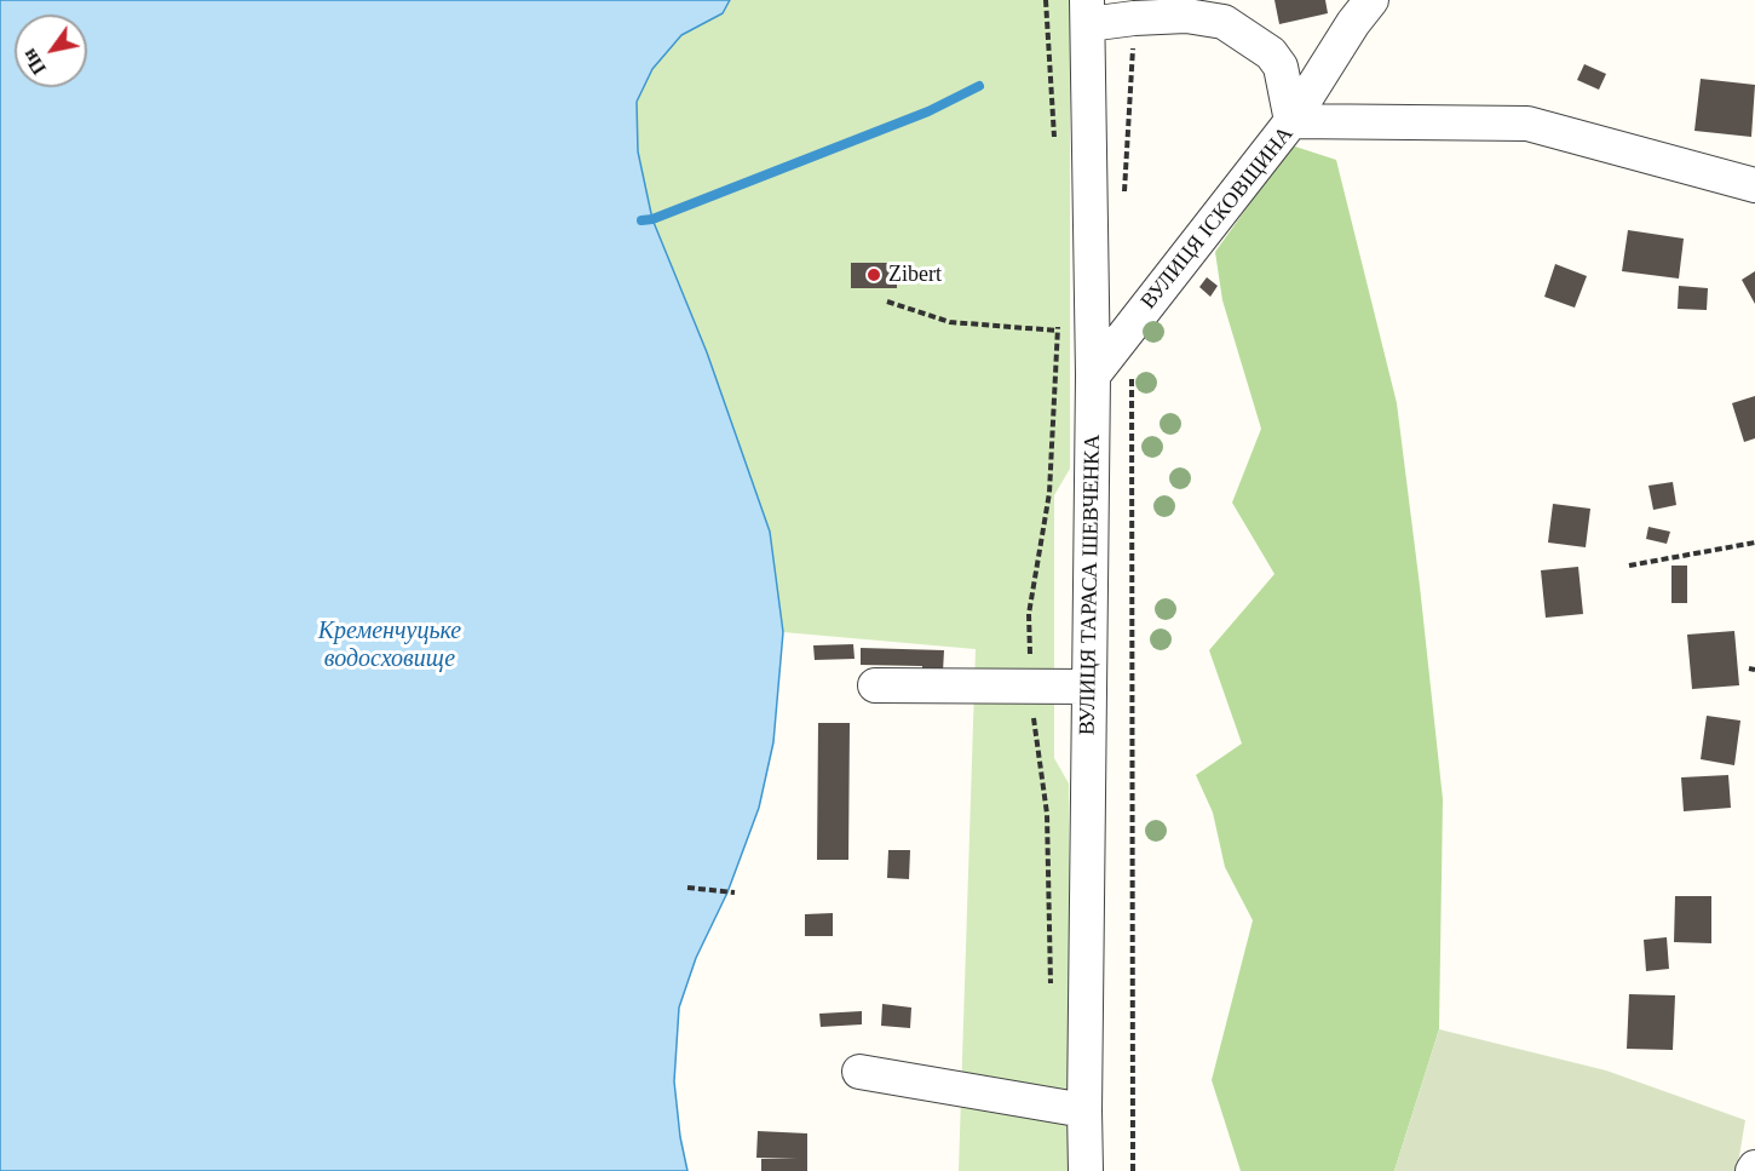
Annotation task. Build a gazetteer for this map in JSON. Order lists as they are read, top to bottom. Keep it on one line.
{"streets":{"street":["ВУЛИЦЯ ІСКОВЩИНА","ВУЛИЦЯ ТАРАСА ШЕВЧЕНКА"]},"crossings":[["ВУЛИЦЯ ІСКОВЩИНА","ВУЛИЦЯ ТАРАСА ШЕВЧЕНКА"]],"water":["Кременчуцьке водосховище"],"places":["Zibert"],"north":"bottom left"}
